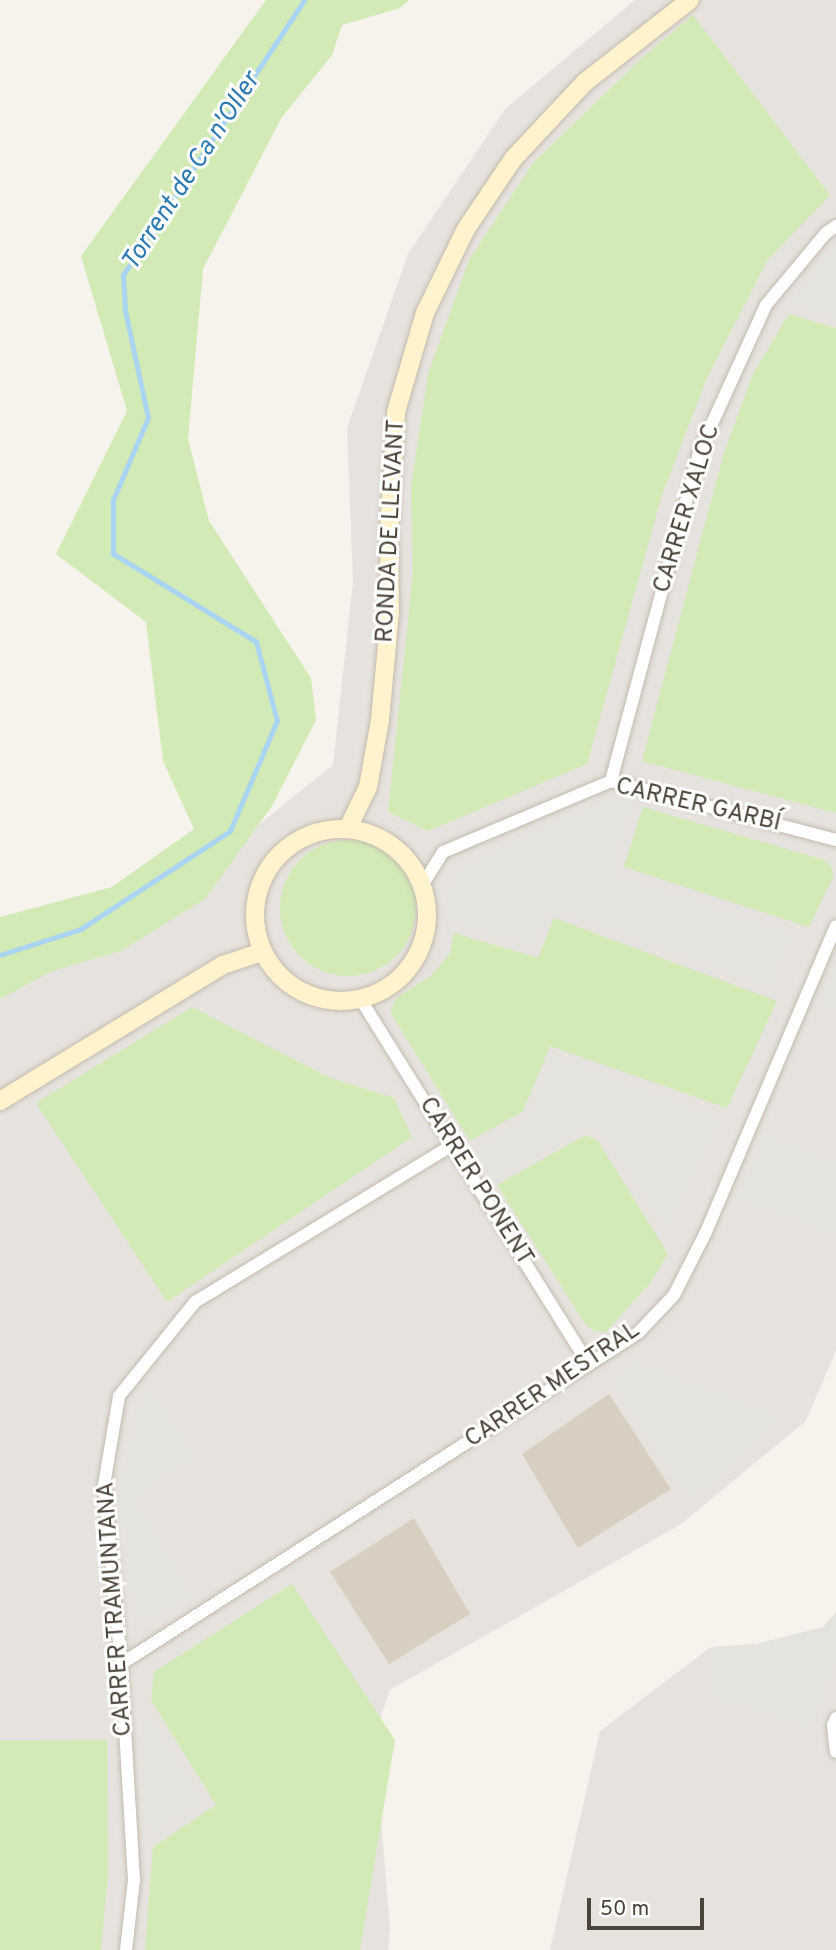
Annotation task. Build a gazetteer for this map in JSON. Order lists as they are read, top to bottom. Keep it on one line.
{"streets":{"main road":["RONDA DE LLEVANT"],"street":["CARRER XALOC","CARRER GARBÍ","CARRER PONENT","CARRER MESTRAL","CARRER TRAMUNTANA"]},"crossings":[["CARRER XALOC","CARRER GARBÍ"],["RONDA DE LLEVANT","CARRER GARBÍ"],["RONDA DE LLEVANT","CARRER PONENT"],["CARRER GARBÍ","CARRER PONENT"],["CARRER PONENT","CARRER MESTRAL"],["CARRER PONENT","CARRER TRAMUNTANA"],["CARRER MESTRAL","CARRER TRAMUNTANA"]],"water":["Torrent de Ca n'Oller"],"scale_bar":"50 m"}
